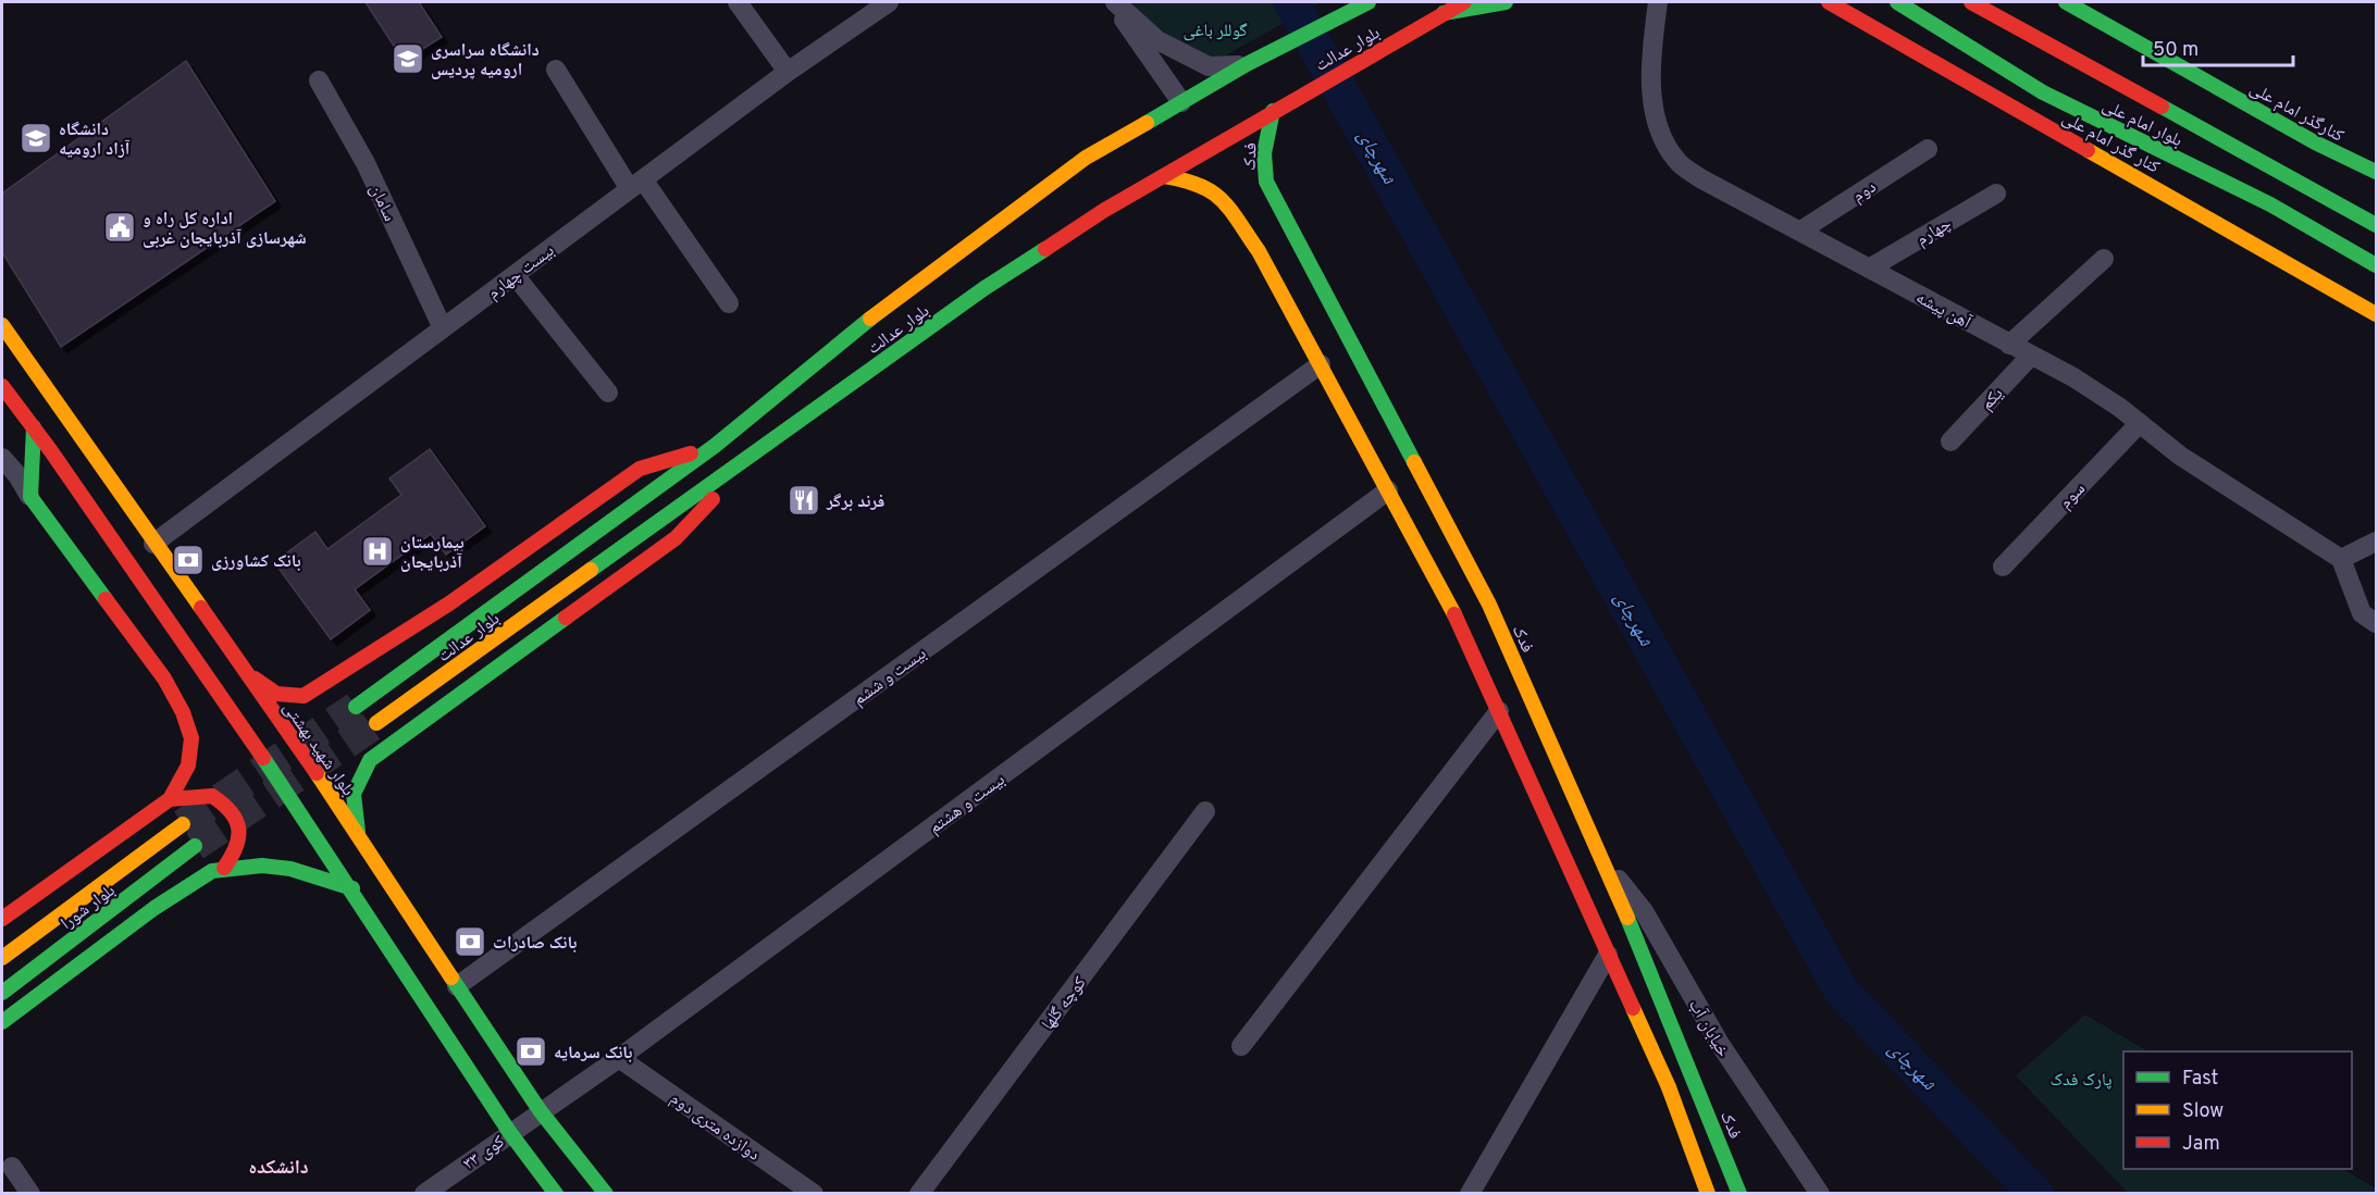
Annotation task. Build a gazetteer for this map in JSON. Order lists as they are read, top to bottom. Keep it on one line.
{"streets":{"main road":["بلوار عدالت","کنارگذر امام علی","بلوار امام علی","کنار گذر امام علی","فدک","بلوار شهید بهشتی","بلوار شورا"],"street":["دوم","سامان","چهارم","بیست چهارم","آهن پیشه","یکم","سوم","بیست و ششم","بیست و هشتم","کوچه گلها","خیابان آب","دوازده متری دوم","کوی ۳۳"]},"crossings":[["بلوار عدالت","فدک"],["فدک","بیست و ششم"],["فدک","بیست و هشتم"],["فدک","خیابان آب"],["دوم","آهن پیشه"],["سامان","بیست چهارم"],["چهارم","آهن پیشه"],["بیست چهارم","بلوار شهید بهشتی"],["آهن پیشه","یکم"],["آهن پیشه","سوم"],["بیست و ششم","بلوار شهید بهشتی"],["بلوار شهید بهشتی","بیست و هشتم"],["بلوار شهید بهشتی","کوی ۳۳"],["بیست و هشتم","دوازده متری دوم"],["بیست و هشتم","کوی ۳۳"]],"districts":["دانشکده"],"water":["شهرچای"],"parks":["گوللر باغی","پارک فدک"],"places":{"school or university":["دانشگاه سراسری ارومیه پردیس","دانشگاه آزاد ارومیه"],"public building":["اداره کل راه و شهرسازی آذربایجان غربی"],"restaurant":["فرند برگر"],"hospital":["بیمارستان آذربایجان"],"bank":["بانک کشاورزی","بانک صادرات","بانک سرمایه"]},"legend":["Fast","Slow","Jam"],"scale_bar":"50 m"}
